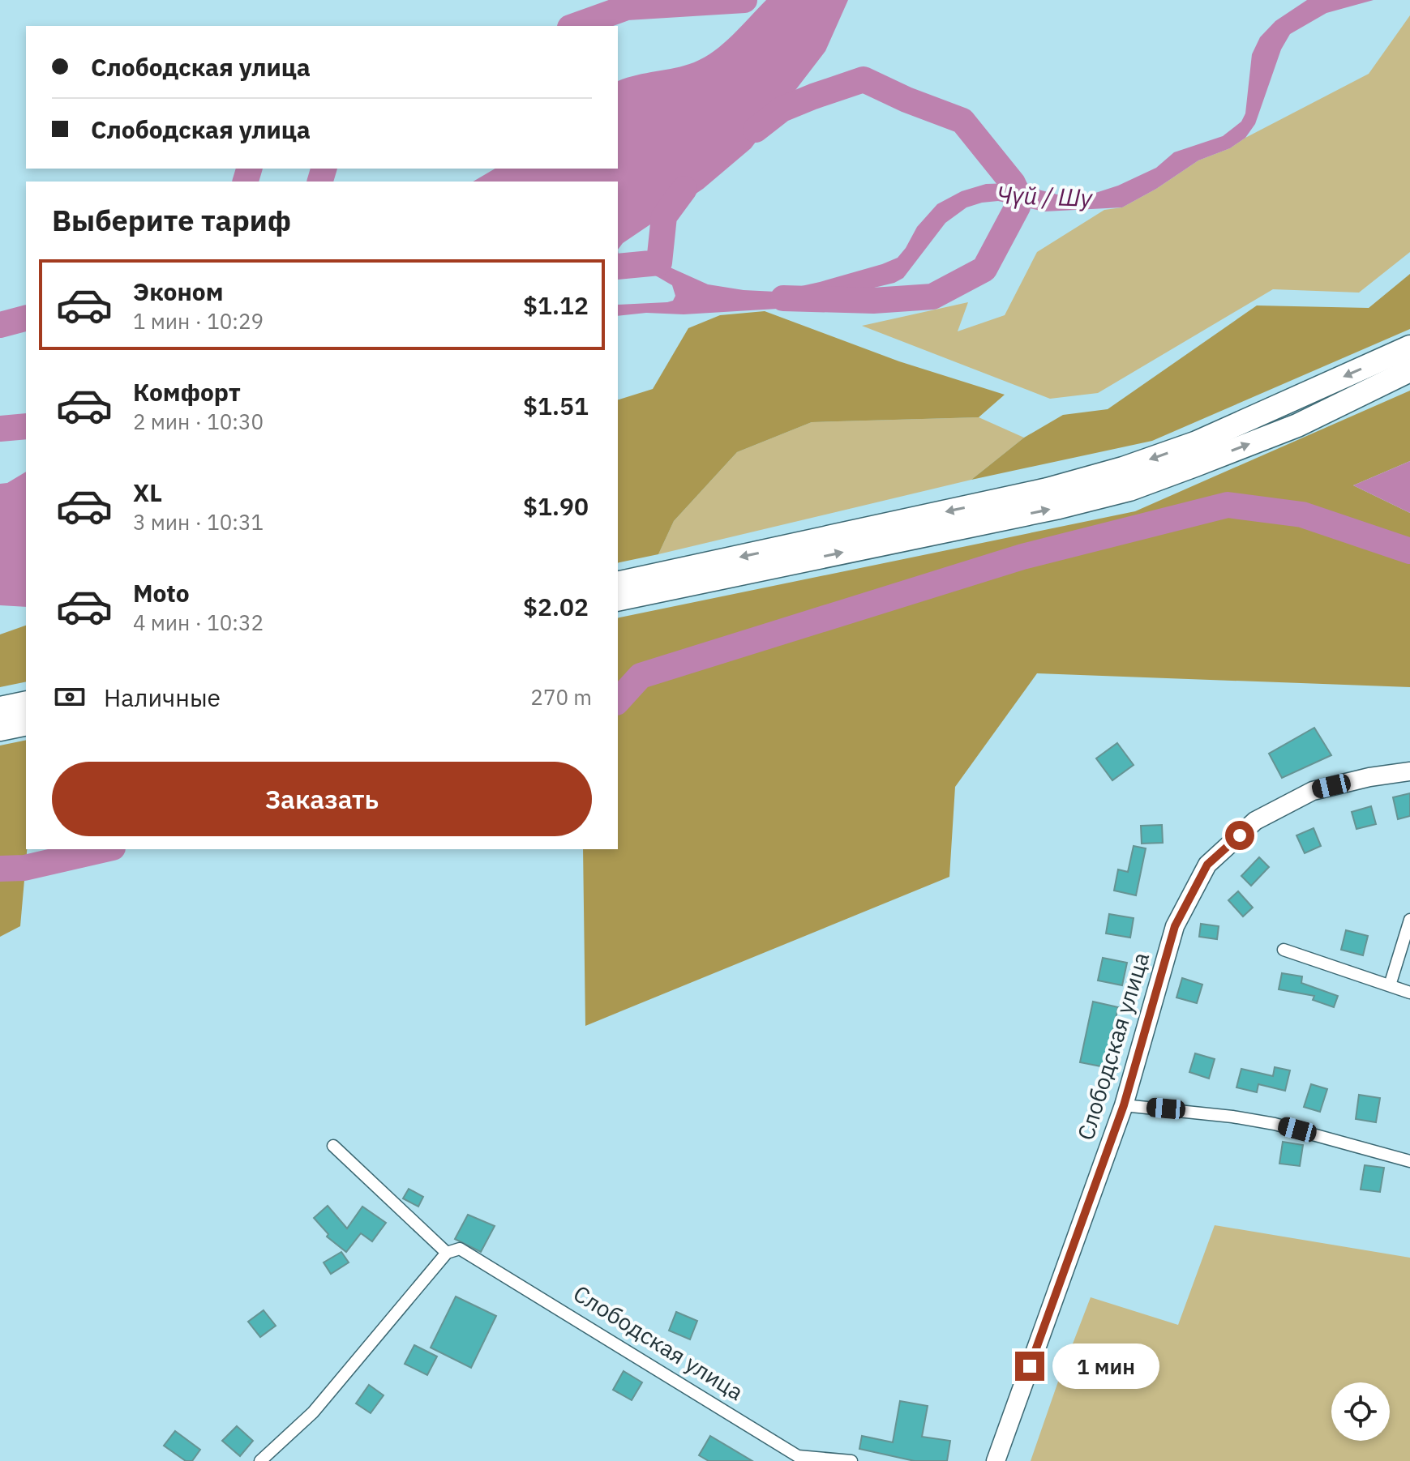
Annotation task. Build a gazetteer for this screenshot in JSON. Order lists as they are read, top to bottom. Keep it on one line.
{"streets":{"street":["Слободская улица"]},"water":["Чүй / Шу"],"page":{"banner":["Слободская улица","Слободская улица"],"heading":"Выберите тариф","list":[{"name":"Эконом","note":"1 мин · 10:29","value":"$1.12"},{"name":"Комфорт","note":"2 мин · 10:30","value":"$1.51"},{"name":"XL","note":"3 мин · 10:31","value":"$1.90"},{"name":"Moto","note":"4 мин · 10:32","value":"$2.02"}],"pay":["Наличные","270 m"],"buttons":"Заказать","bubble":"1 мин"}}
